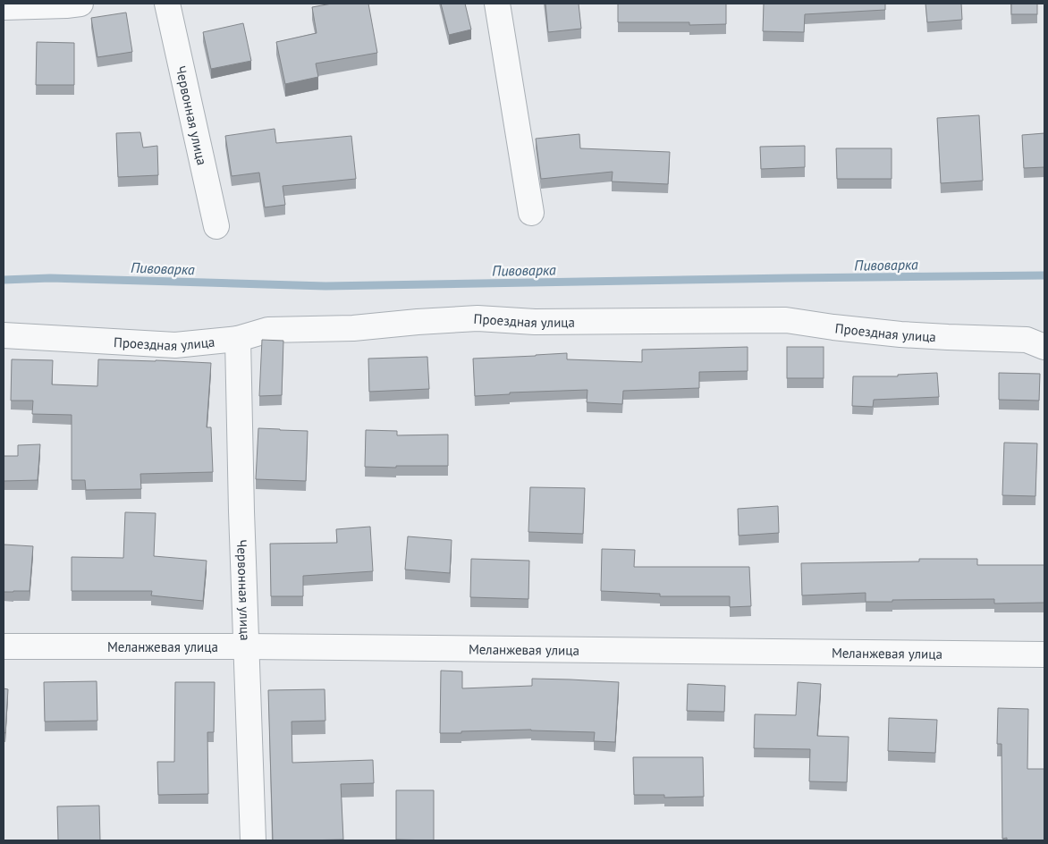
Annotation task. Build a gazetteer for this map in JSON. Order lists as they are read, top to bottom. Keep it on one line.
{"streets":{"street":["Червонная улица","Проездная улица","Меланжевая улица"]},"crossings":[["Червонная улица","Проездная улица"],["Червонная улица","Меланжевая улица"]],"water":["Пивоварка"]}
